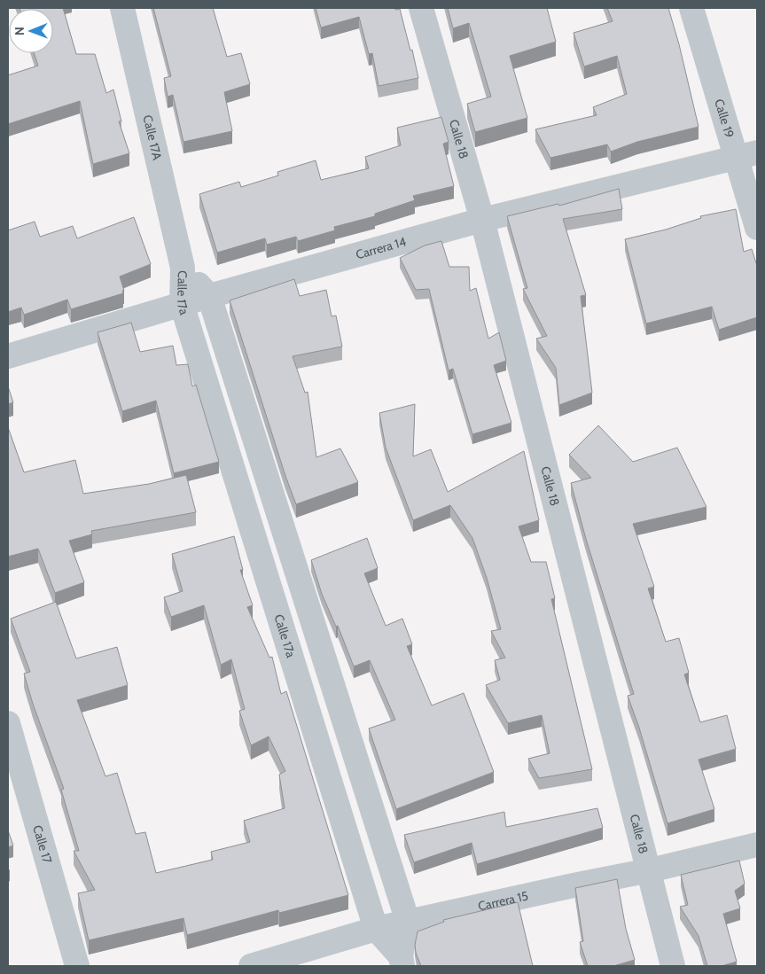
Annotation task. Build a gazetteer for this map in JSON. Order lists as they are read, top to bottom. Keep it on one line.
{"streets":{"street":["Calle 19","Calle 17A","Calle 18","Carrera 14","Calle 17a","Calle 17","Carrera 15"]},"crossings":[["Calle 19","Carrera 14"],["Calle 17A","Calle 17a"],["Calle 18","Carrera 14"],["Calle 18","Carrera 15"],["Carrera 14","Calle 17a"],["Calle 17a","Carrera 15"]],"north":"left"}
